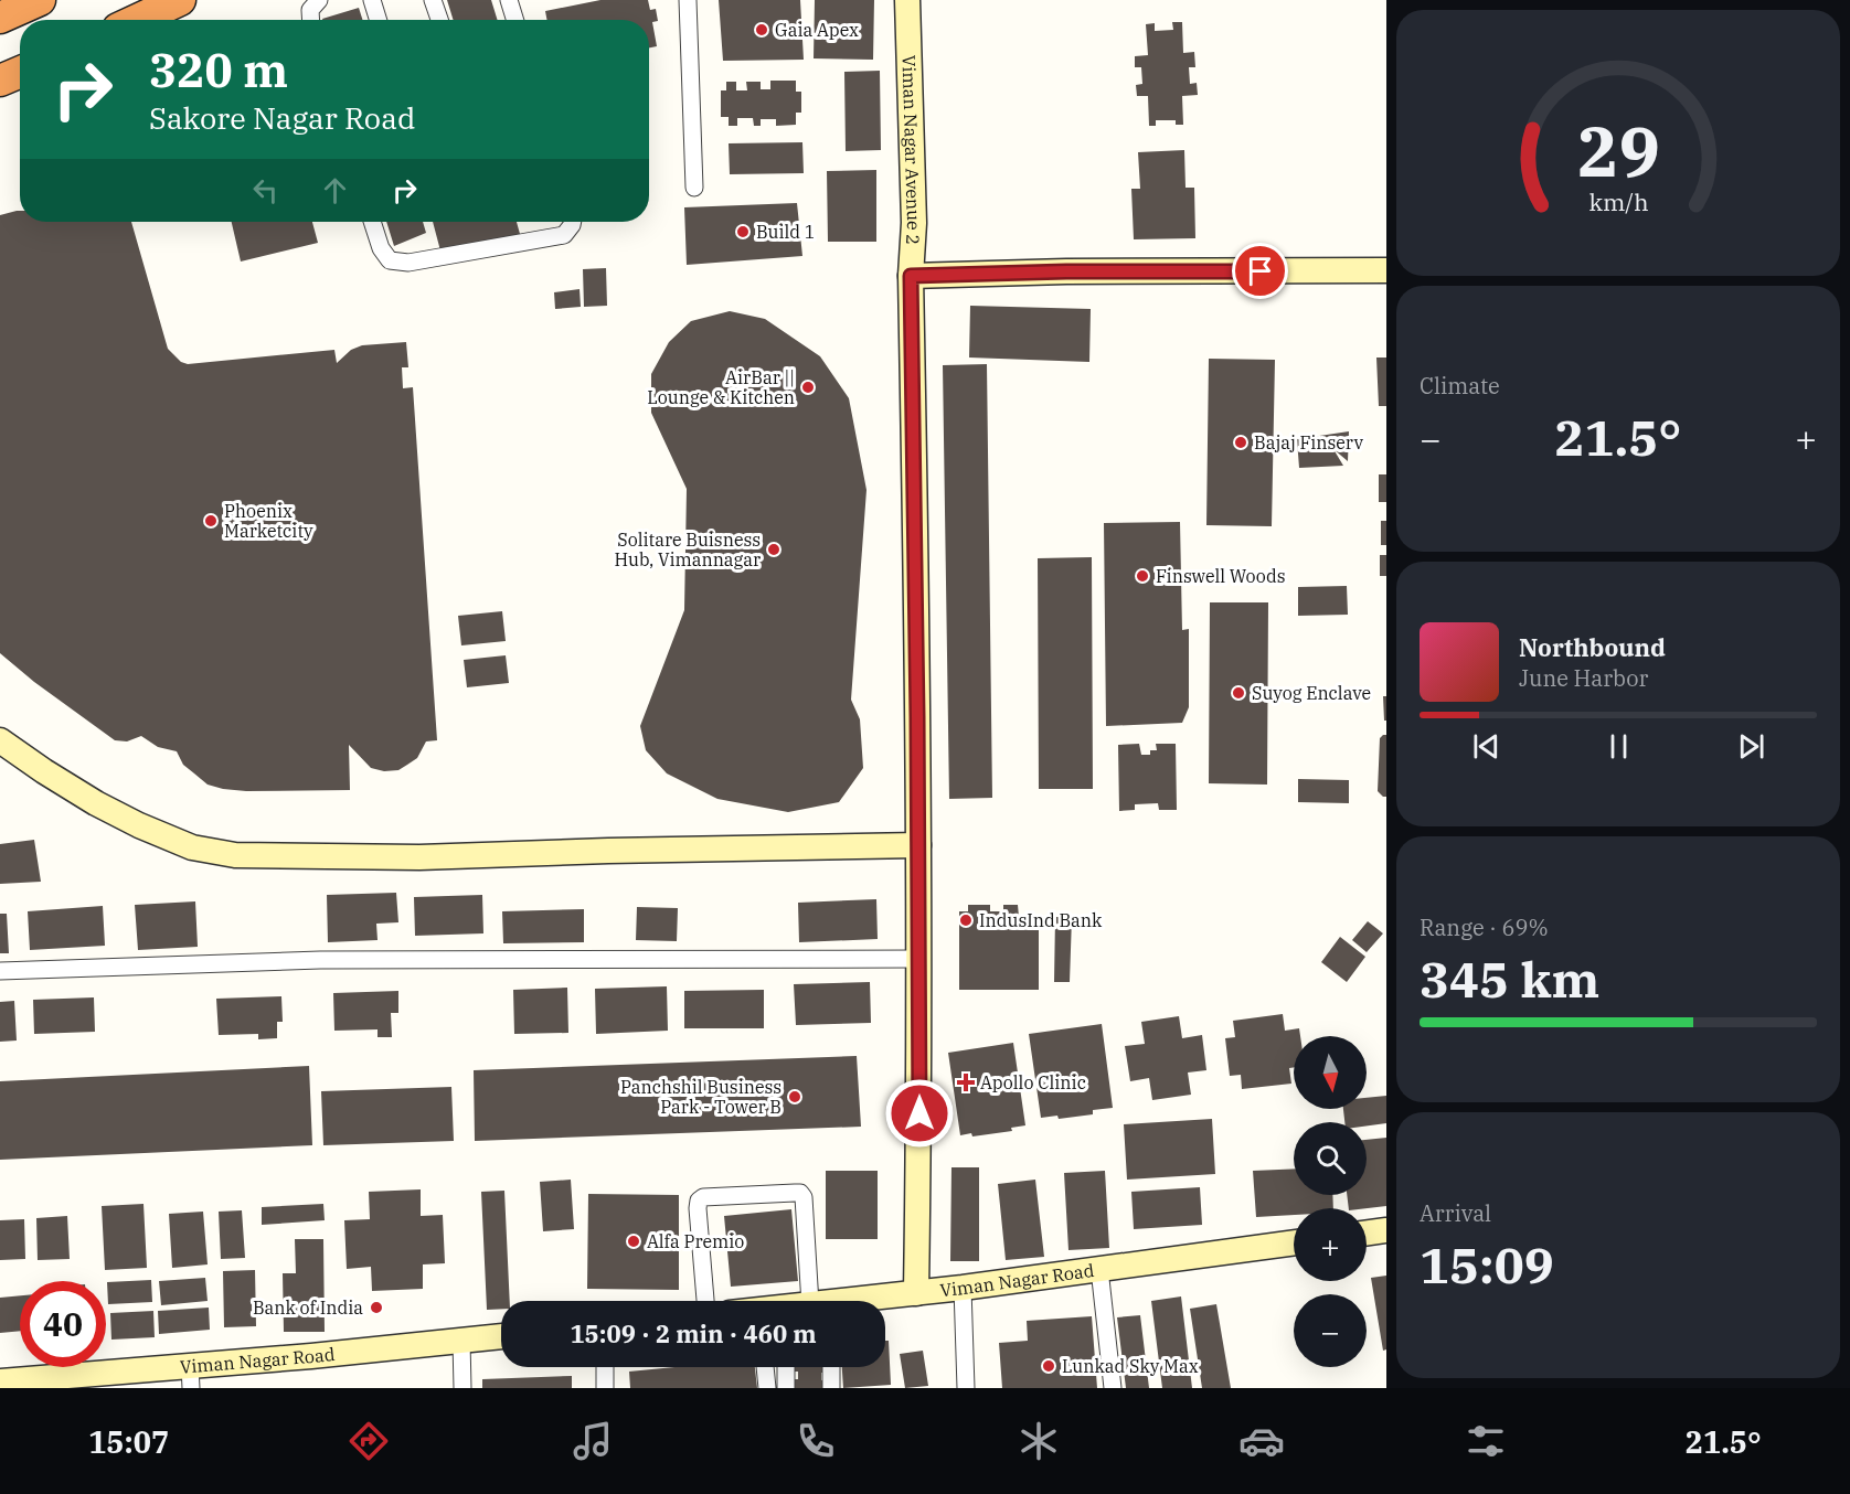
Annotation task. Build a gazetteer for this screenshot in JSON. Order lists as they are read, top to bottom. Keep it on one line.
{"streets":{"street":["Viman Nagar Avenue 2","Viman Nagar Road"]},"crossings":[["Viman Nagar Avenue 2","Viman Nagar Road"]],"places":{"other":["Gaia Apex","Build 1","AirBar || Lounge & Kitchen","Bajaj Finserv","Phoenix Marketcity","Solitare Buisness Hub, Vimannagar","Finswell Woods","Suyog Enclave","IndusInd Bank","Panchshil Business Park - Tower B","Alfa Premio","Bank of India","Lunkad Sky Max"],"health":["Apollo Clinic"]},"north":"bottom","page":{"turn":["320 m","Sakore Nagar Road"],"tile":["Climate",["Range · 69%","345 km"],["Arrival","15:09"]],"heat":["−","21.5°","+"],"song":["Northbound","June Harbor"],"map_buttons":["+","−"],"limit":"40","trip":"15:09 · 2 min · 460 m","tabs":["15:07","21.5°"],"gauge":["29","km/h"]}}
